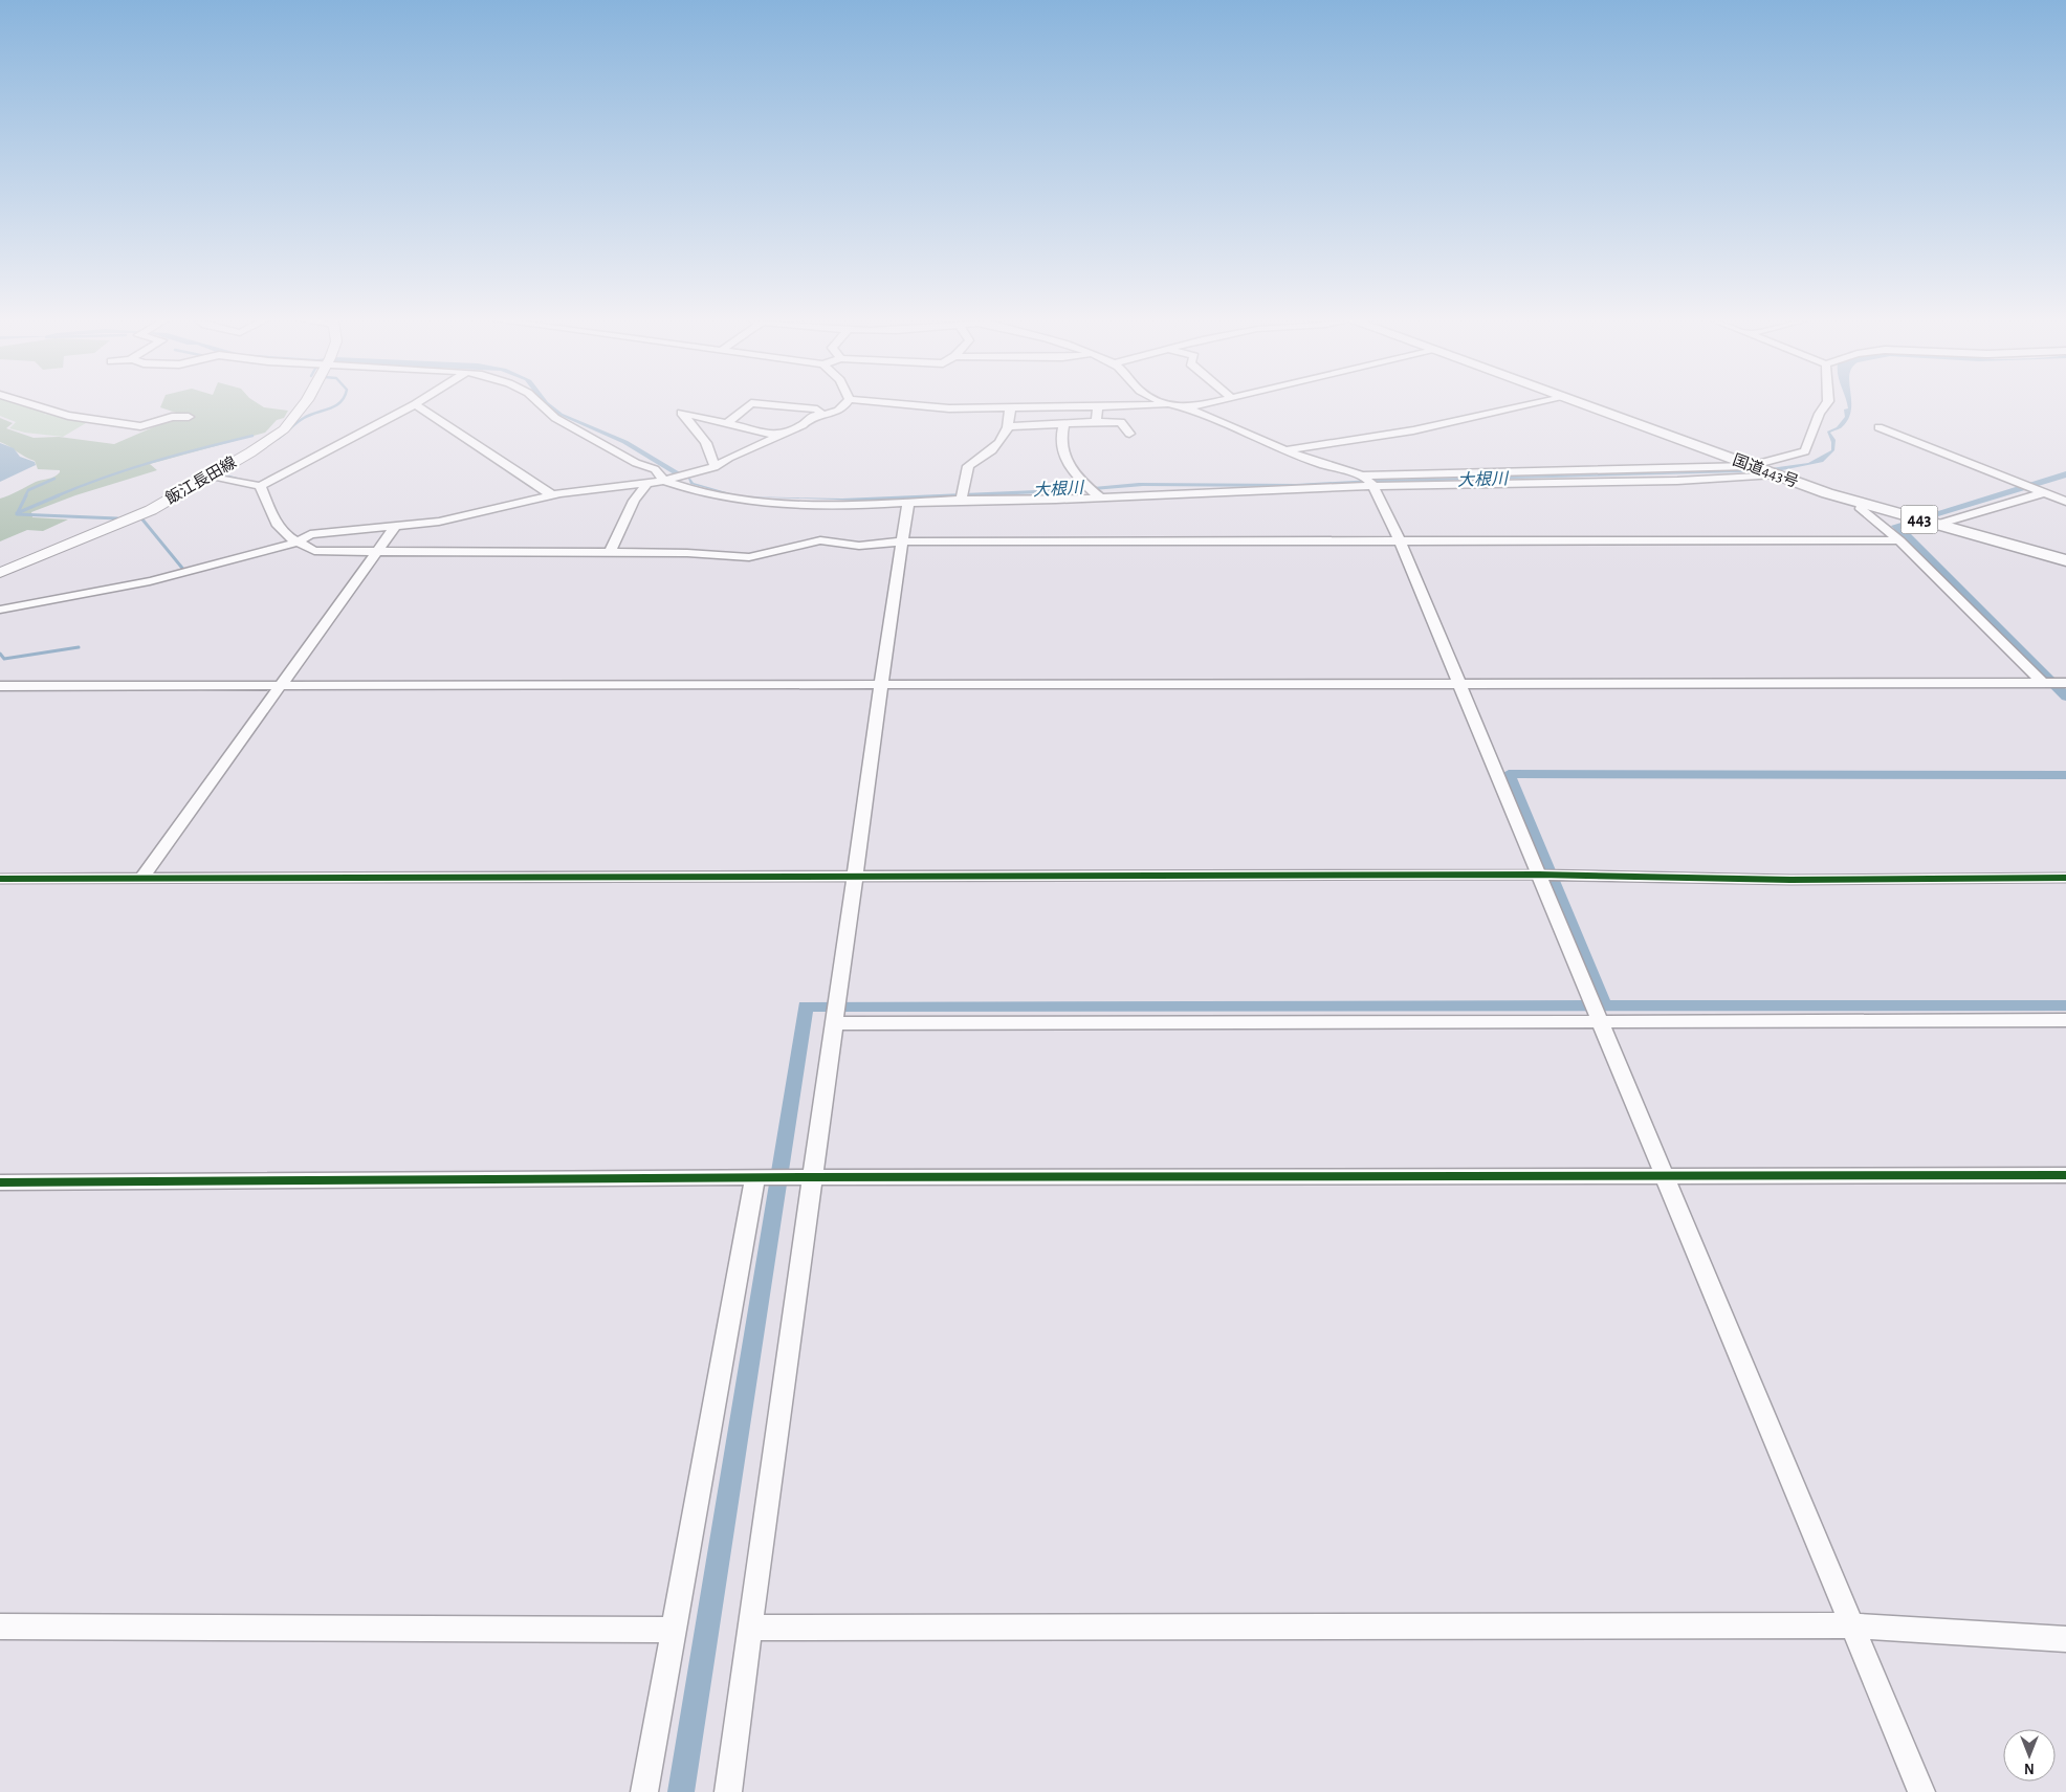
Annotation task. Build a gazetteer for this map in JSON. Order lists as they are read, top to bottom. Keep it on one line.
{"streets":{"highway":["国道443号","443"],"main road":["飯江長田線"]},"water":["大根川"],"north":"bottom"}
